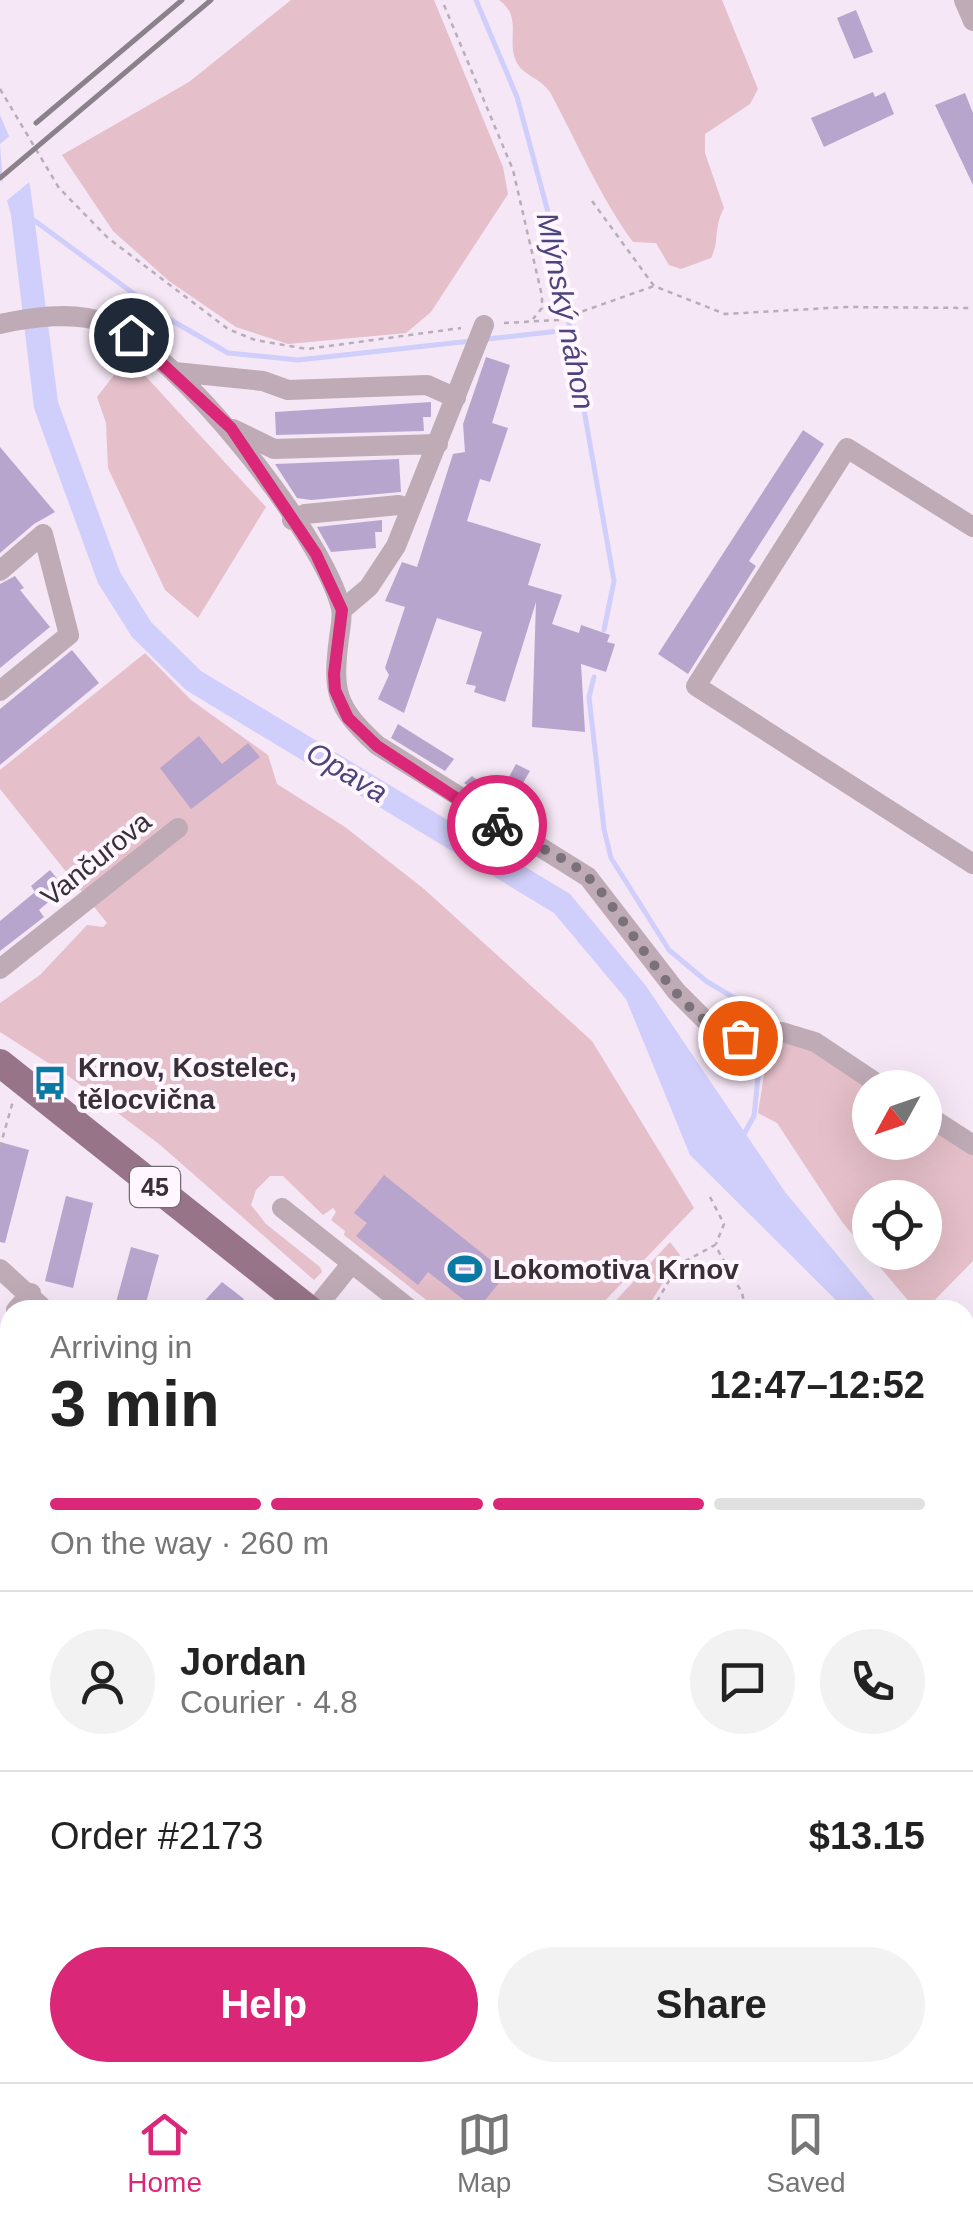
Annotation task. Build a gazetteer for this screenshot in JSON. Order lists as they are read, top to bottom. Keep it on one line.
{"streets":{"main road":["45"],"street":["Vančurova"]},"water":["Mlýnský náhon","Opava"],"places":{"bus stop":["Krnov, Kostelec, tělocvična"],"sports":["Lokomotiva Krnov"]},"north":"bottom left","page":{"heading":["3 min","Arriving in","12:47–12:52"],"panel":["Jordan","Courier · 4.8","Order #2173","$13.15"],"bar":"On the way · 260 m","buttons":["Help","Share"],"tabs":["Home","Map","Saved"]}}
